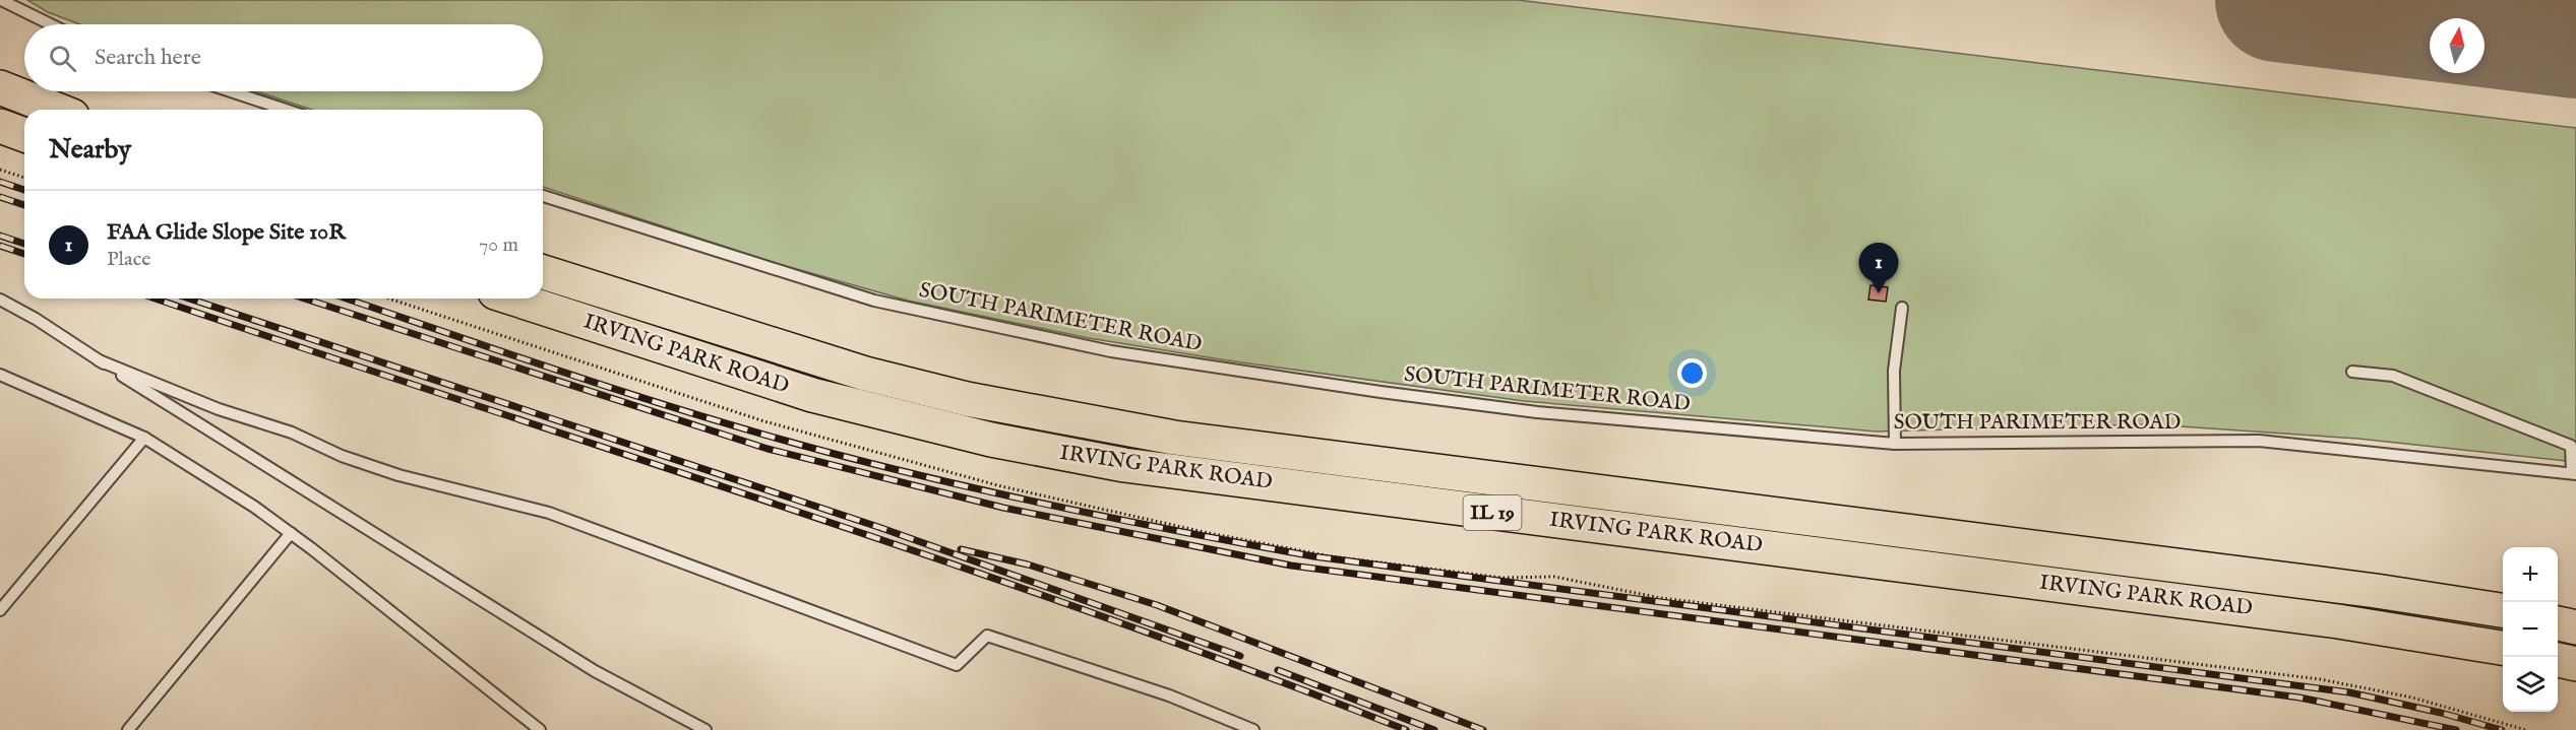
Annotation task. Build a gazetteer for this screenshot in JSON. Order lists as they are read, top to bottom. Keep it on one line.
{"streets":{"main road":["IRVING PARK ROAD","IL 19"],"lane":["SOUTH PARIMETER ROAD"]},"north":"top","page":{"search":"Search here","heading":"Nearby","list":[{"mark":"1","name":"FAA Glide Slope Site 10R","note":"Place","value":"70 m"}],"pins":"1","map_buttons":["+","−"]}}
